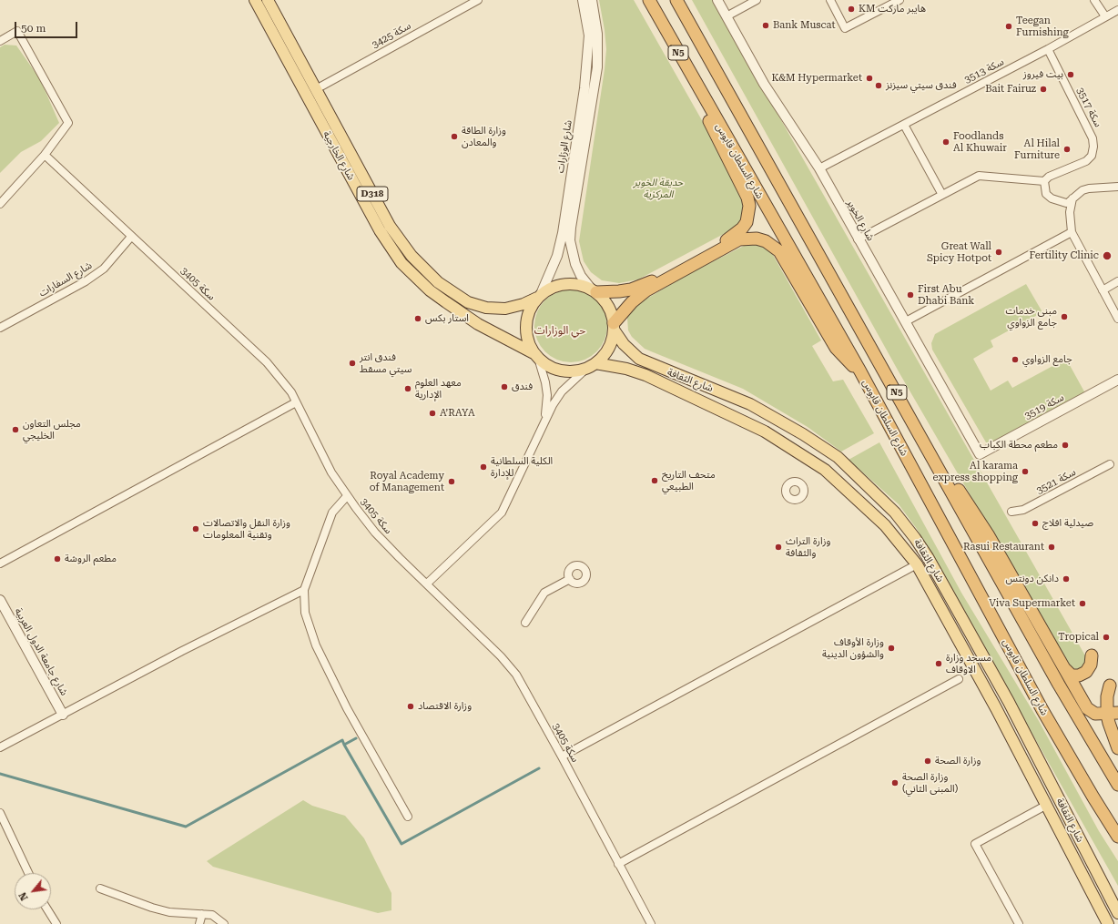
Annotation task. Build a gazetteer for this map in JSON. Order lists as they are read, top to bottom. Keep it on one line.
{"streets":{"highway":["N5","شارع السلطان قابوس"],"main road":["شارع الخارجية","D318","شارع الثقافة"],"street":["سكة 3425","سكة 3513","سكة 3517","شارع الوزارات","شارع الخوير","شارع السفارات","سكة 3405","سكة 3519","سكة 3521","شارع جامعة الدول العربية"]},"crossings":[["سكة 3425","شارع الخارجية"],["سكة 3513","سكة 3517"],["سكة 3513","شارع الخوير"],["شارع الوزارات","شارع الخارجية"],["شارع الوزارات","D318"],["شارع الوزارات","شارع الثقافة"],["شارع الخارجية","D318"],["شارع الخارجية","شارع الثقافة"],["D318","شارع الثقافة"],["شارع الخوير","سكة 3519"],["شارع السفارات","سكة 3405"]],"districts":["حي الوزارات"],"parks":["حديقة الخوير المركزية"],"places":["KM هايبر ماركت","Bank Muscat","Teegan Furnishing","بيت فيروز","K&M Hypermarket","فندق سيتي سيزنز","Bait Fairuz","وزارة الطاقة والمعادن","Foodlands Al Khuwair","Al Hilal Furniture","Great Wall Spicy Hotpot","Fertility Clinic","First Abu Dhabi Bank","مبنى خدمات جامع الزواوي","استار بكس","جامع الزواوي","فندق انتر سيتي مسقط","فندق","معهد العلوم الإدارية","A’RAYA","مجلس التعاون الخليجي","مطعم محطة الكباب","الكلية السلطانية للإدارة","Al karama express shopping","متحف التاريخ الطبيعي","Royal Academy of Management","صيدلية افلاج","وزارة النقل والاتصالات وتقنية المعلومات","وزارة التراث والثقافة","Rasui Restaurant","مطعم الروشة","دانكن دونتس","Viva Supermarket","Tropical","وزارة الأوقاف والشؤون الدينية","مسجد وزارة الاوقاف","وزارة الاقتصاد","وزارة الصحة","وزارة الصحة (المبنى الثاني)"],"scale_bar":"50 m","north":"bottom left"}
